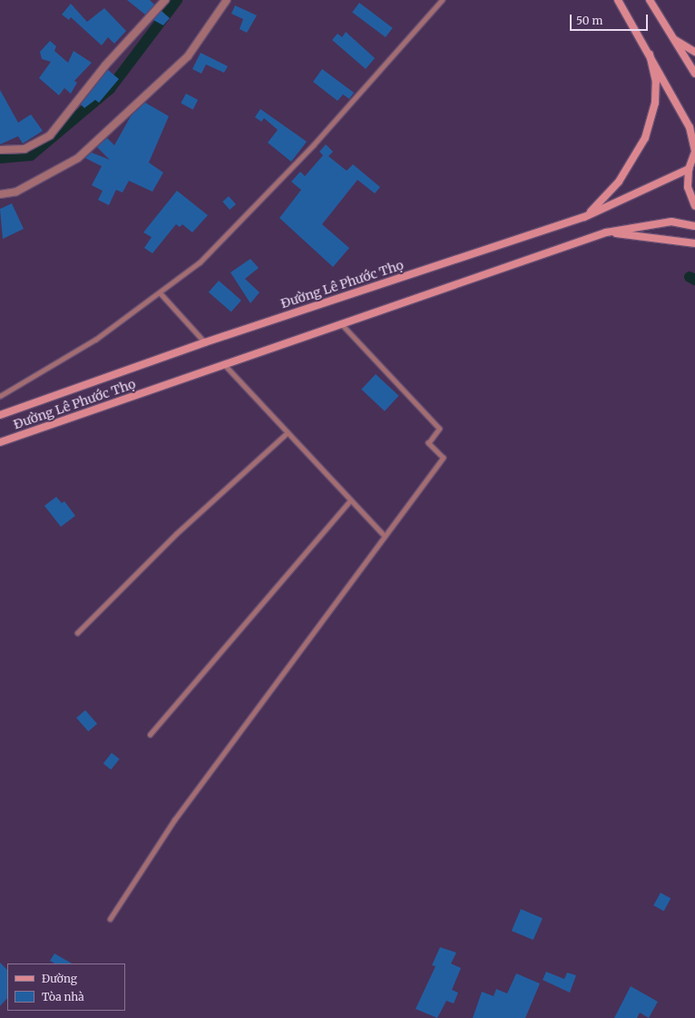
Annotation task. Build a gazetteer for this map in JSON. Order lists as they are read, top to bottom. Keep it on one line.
{"streets":{"street":["Đường Lê Phước Thọ"]},"legend":["Đường","Tòa nhà"],"scale_bar":"50 m"}
